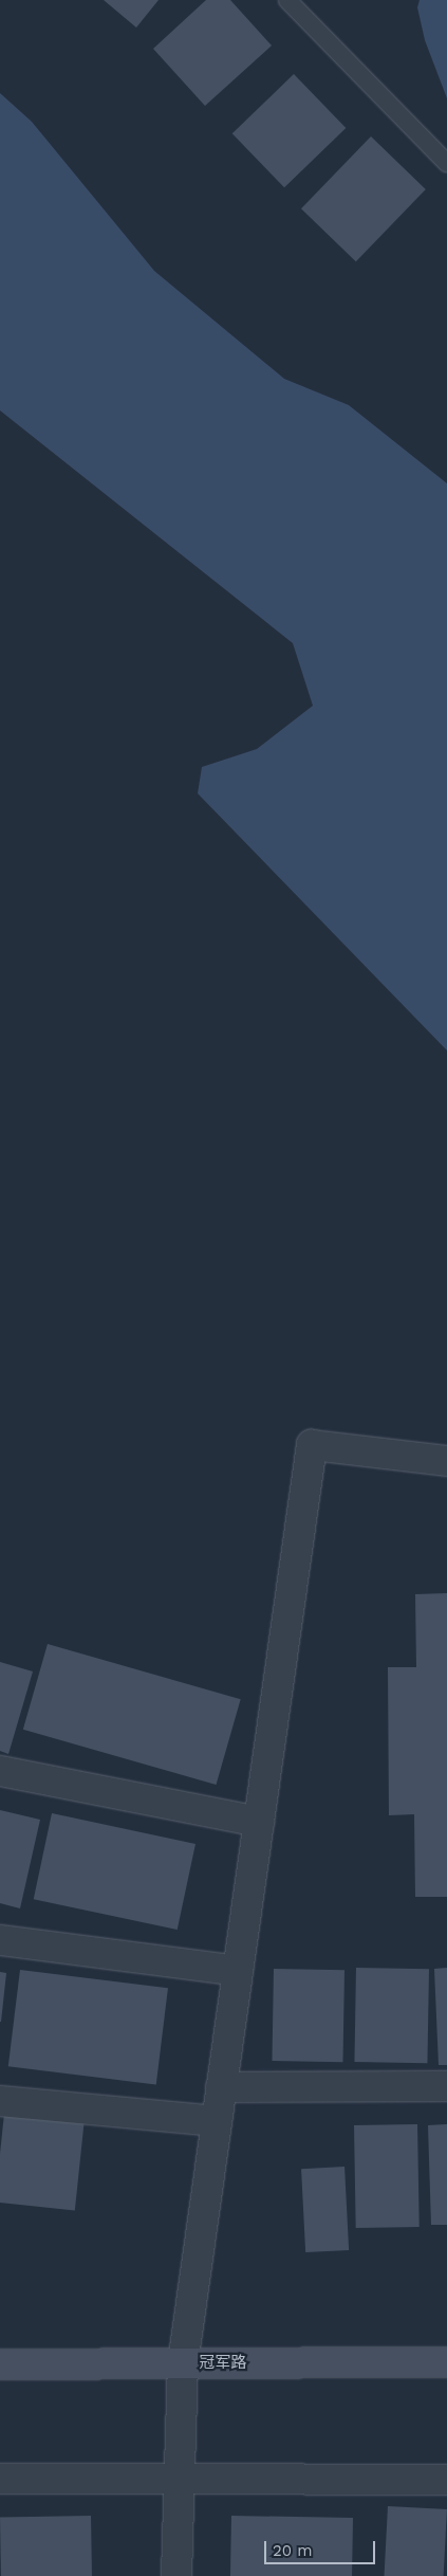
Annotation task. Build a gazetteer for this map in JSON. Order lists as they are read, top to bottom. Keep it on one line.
{"streets":{"street":["冠军路"]},"scale_bar":"20 m"}
